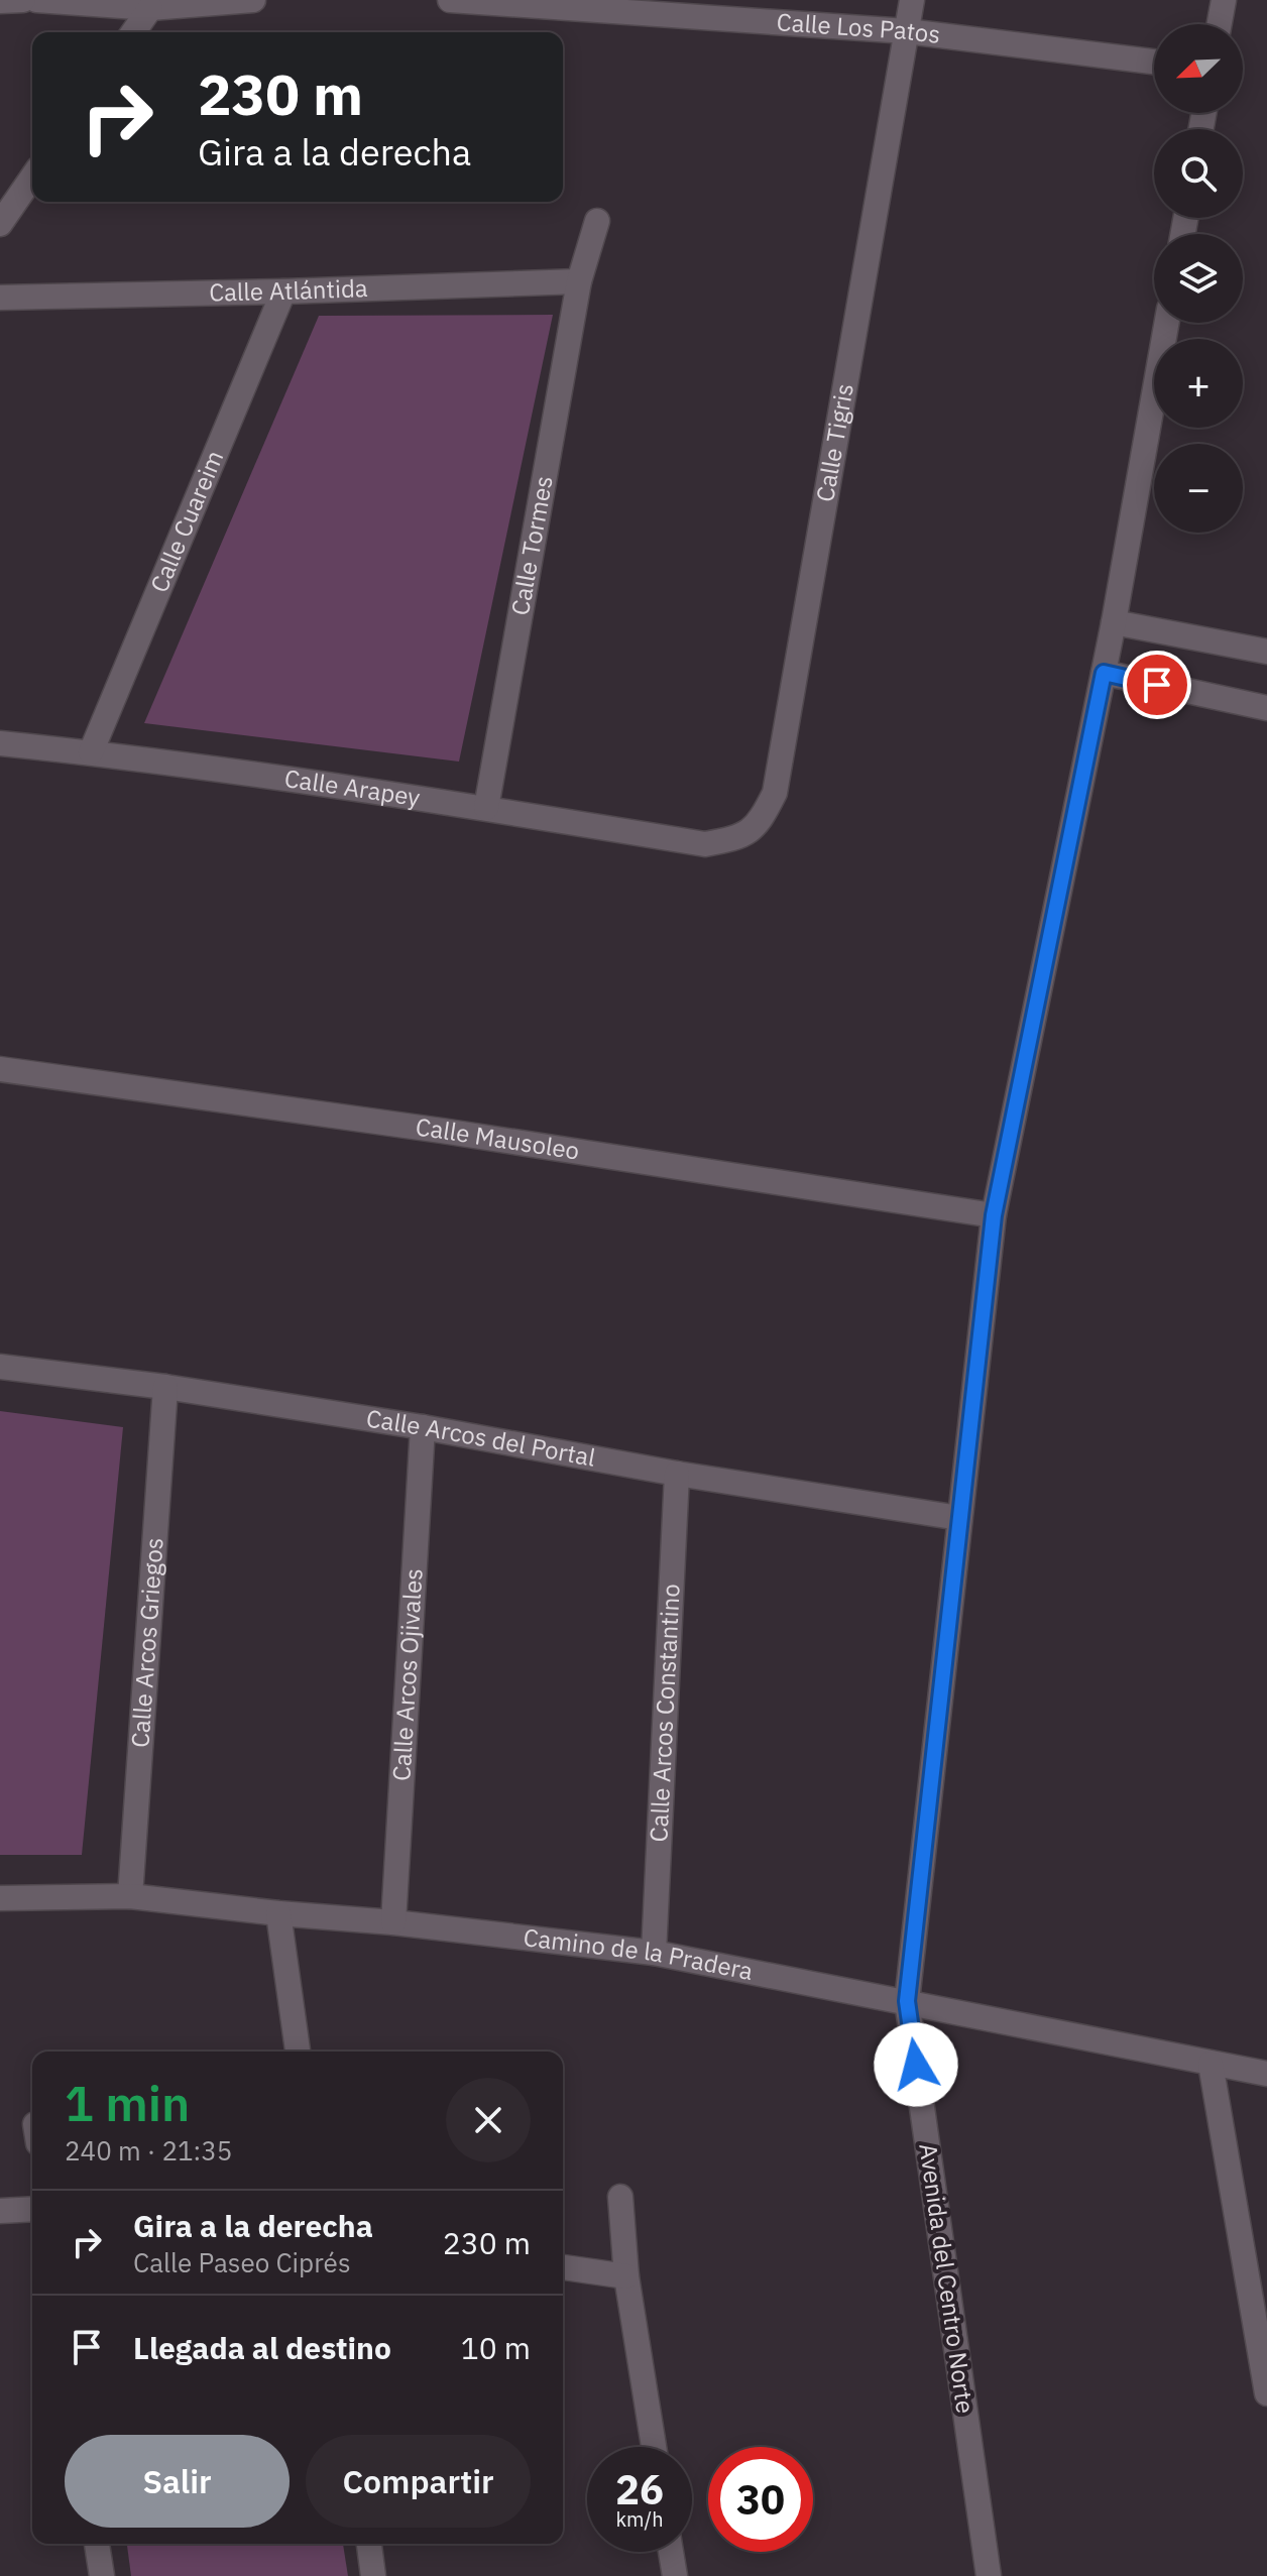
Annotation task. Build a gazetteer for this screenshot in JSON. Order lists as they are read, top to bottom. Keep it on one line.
{"streets":{"street":["Calle Los Patos","Calle Atlántida","Calle Tigris","Calle Cuareim","Calle Tormes","Calle Arapey","Calle Mausoleo","Calle Arcos del Portal","Calle Arcos Griegos","Calle Arcos Ojivales","Calle Arcos Constantino","Camino de la Pradera","Avenida del Centro Norte"]},"crossings":[["Calle Los Patos","Calle Tigris"],["Calle Atlántida","Calle Cuareim"],["Calle Atlántida","Calle Tormes"],["Calle Tigris","Calle Arapey"],["Calle Cuareim","Calle Arapey"],["Calle Tormes","Calle Arapey"],["Calle Mausoleo","Avenida del Centro Norte"],["Calle Arcos del Portal","Calle Arcos Griegos"],["Calle Arcos del Portal","Calle Arcos Ojivales"],["Calle Arcos del Portal","Calle Arcos Constantino"],["Calle Arcos del Portal","Avenida del Centro Norte"],["Calle Arcos Griegos","Camino de la Pradera"],["Calle Arcos Ojivales","Camino de la Pradera"],["Calle Arcos Constantino","Camino de la Pradera"],["Camino de la Pradera","Avenida del Centro Norte"]],"north":"bottom left","page":{"map_buttons":["+","−"],"turn":["230 m","Gira a la derecha"],"heading":["1 min","240 m · 21:35"],"list":[{"name":"Gira a la derecha","note":"Calle Paseo Ciprés","value":"230 m"},{"name":"Llegada al destino","value":"10 m"}],"buttons":["Salir","Compartir"],"speed":"26 km/h","limit":"30"}}
